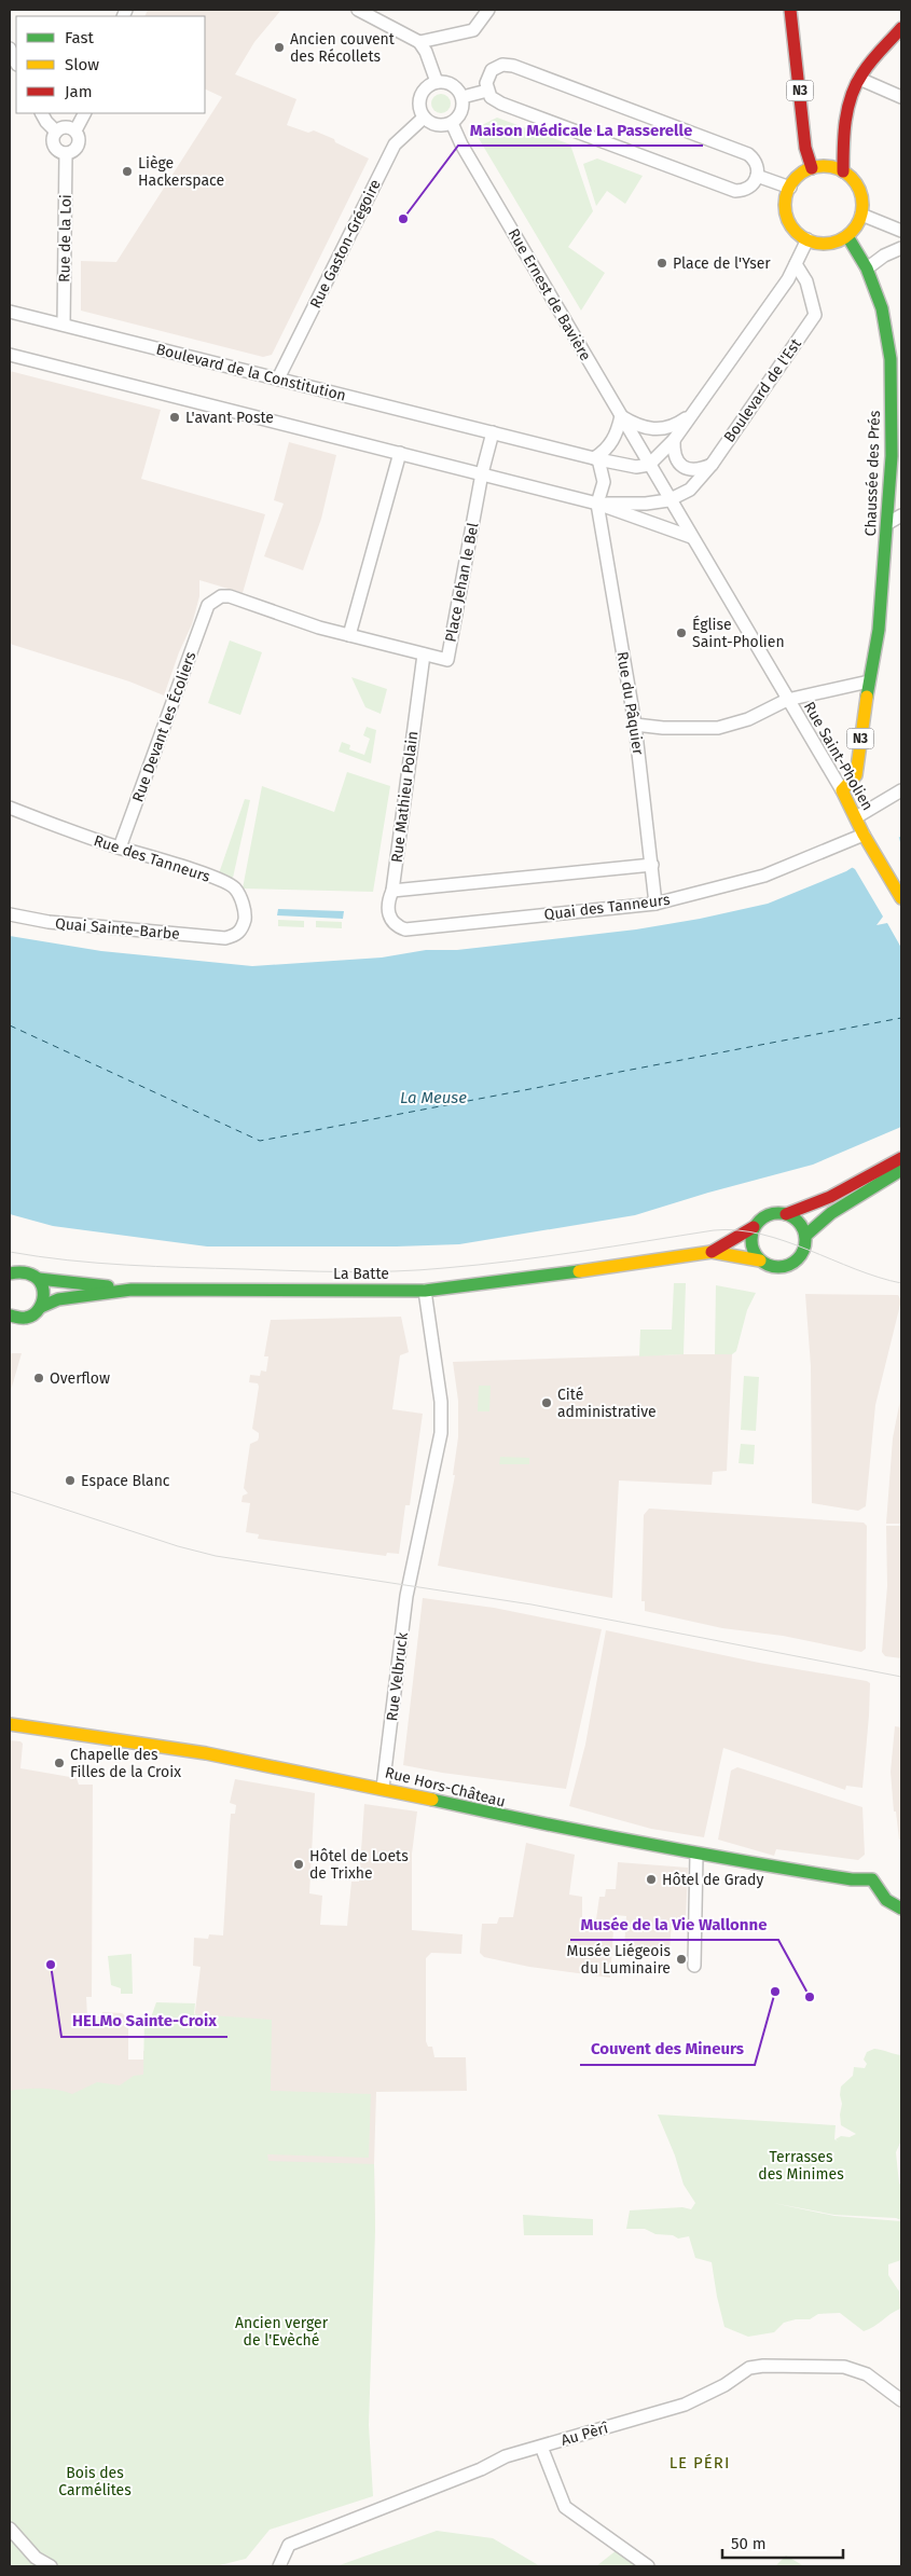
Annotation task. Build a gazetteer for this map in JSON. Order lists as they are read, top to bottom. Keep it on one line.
{"streets":{"main road":["N3","Chaussée des Prés","Rue Saint-Pholien","La Batte","Rue Hors-Château"],"street":["Rue de la Loi","Rue Gaston-Grégoire","Rue Ernest de Bavière","Boulevard de la Constitution","Boulevard de l'Est","Place Jehan le Bel","Rue du Pâquier","Rue Devant les Écoliers","Rue Mathieu Polain","Rue des Tanneurs","Quai des Tanneurs","Quai Sainte-Barbe","Rue Velbruck","Au Pèrî"]},"crossings":[["N3","Chaussée des Prés"],["N3","Rue Saint-Pholien"],["Rue de la Loi","Boulevard de la Constitution"],["Rue Gaston-Grégoire","Rue Ernest de Bavière"],["Rue Gaston-Grégoire","Boulevard de la Constitution"],["Rue Ernest de Bavière","Boulevard de la Constitution"],["Rue Ernest de Bavière","Boulevard de l'Est"],["Rue Ernest de Bavière","Rue Saint-Pholien"],["Boulevard de l'Est","Rue Saint-Pholien"],["Place Jehan le Bel","Rue Devant les Écoliers"],["Place Jehan le Bel","Rue Mathieu Polain"],["Rue du Pâquier","Quai des Tanneurs"],["Rue Devant les Écoliers","Rue des Tanneurs"],["Rue Saint-Pholien","Quai des Tanneurs"],["Rue Mathieu Polain","Quai des Tanneurs"],["Rue des Tanneurs","Quai Sainte-Barbe"],["La Batte","Rue Velbruck"],["Rue Velbruck","Rue Hors-Château"]],"districts":["LE PÉRI"],"water":["La Meuse"],"parks":["Terrasses des Minimes","Ancien verger de l'Evèché","Bois des Carmélites"],"places":["Ancien couvent des Récollets","Liège Hackerspace","Maison Médicale La Passerelle","Place de l'Yser","L'avant Poste","Église Saint-Pholien","Overflow","Cité administrative","Espace Blanc","Chapelle des Filles de la Croix","Hôtel de Loets de Trixhe","Hôtel de Grady","Musée Liégeois du Luminaire","HELMo Sainte-Croix","Couvent des Mineurs","Musée de la Vie Wallonne"],"legend":["Fast","Slow","Jam"],"scale_bar":"50 m"}
